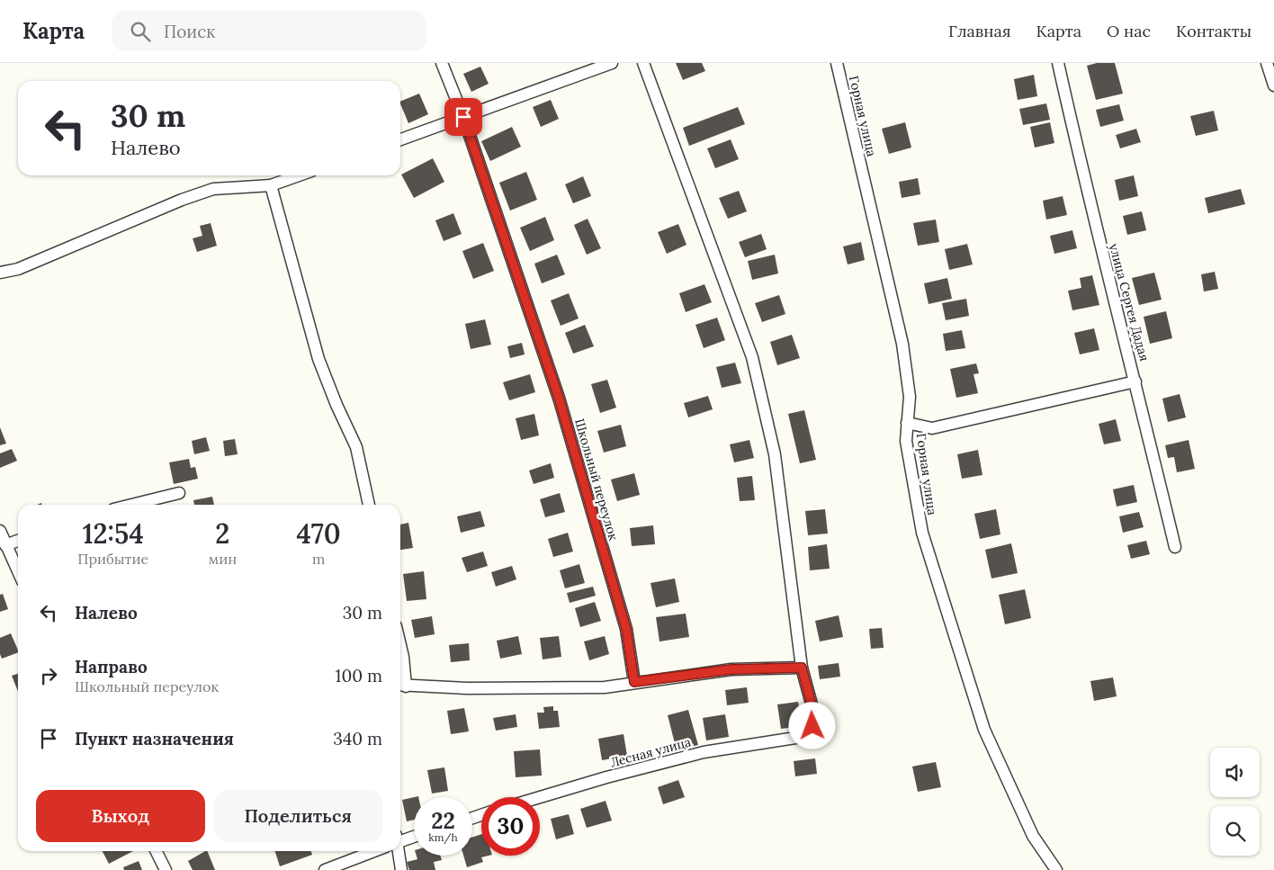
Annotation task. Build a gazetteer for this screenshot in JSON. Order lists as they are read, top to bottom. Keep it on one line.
{"streets":{"street":["Горная улица","улица Сергея Дадая","Школьный переулок","Лесная улица"]},"page":{"header":"Карта","search":"Поиск","nav":["Главная","Карта","О нас","Контакты"],"turn":["30 m","Налево"],"eta":["12:54","Прибытие","2","мин","470","m"],"list":[{"name":"Налево","value":"30 m"},{"name":"Направо","note":"Школьный переулок","value":"100 m"},{"name":"Пункт назначения","value":"340 m"}],"buttons":["Выход","Поделиться"],"speed":"22 km/h","limit":"30"}}
